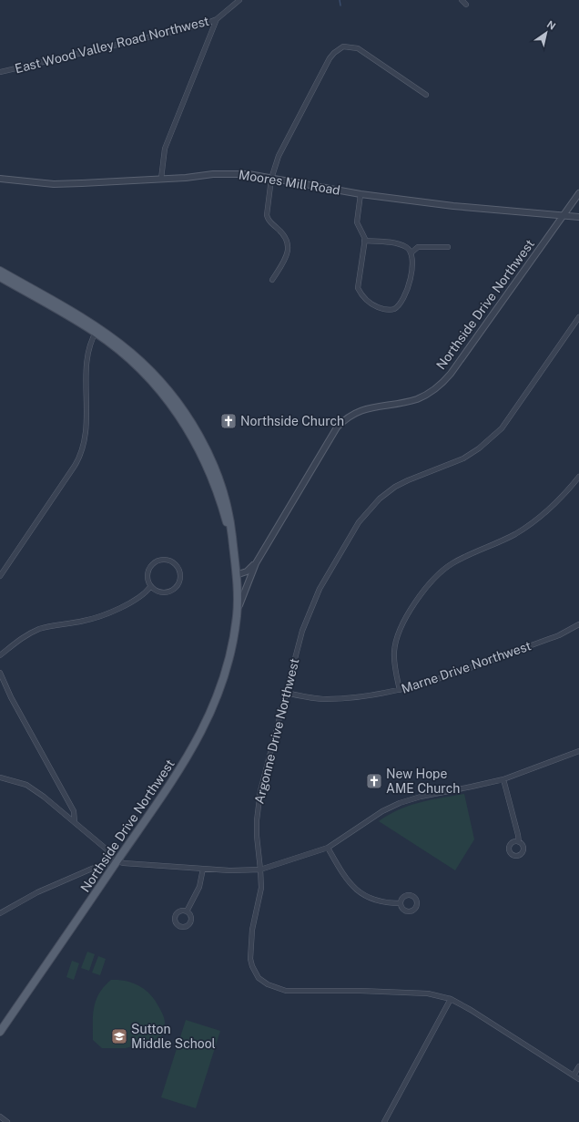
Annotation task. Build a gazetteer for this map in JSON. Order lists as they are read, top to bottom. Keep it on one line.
{"streets":{"main road":["Northside Drive Northwest"],"street":["East Wood Valley Road Northwest","Moores Mill Road","Marne Drive Northwest","Argonne Drive Northwest"]},"crossings":[["Moores Mill Road","Northside Drive Northwest"],["Marne Drive Northwest","Argonne Drive Northwest"]],"places":{"church":["Northside Church","New Hope AME Church"],"school or university":["Sutton Middle School"]},"north":"top right"}
